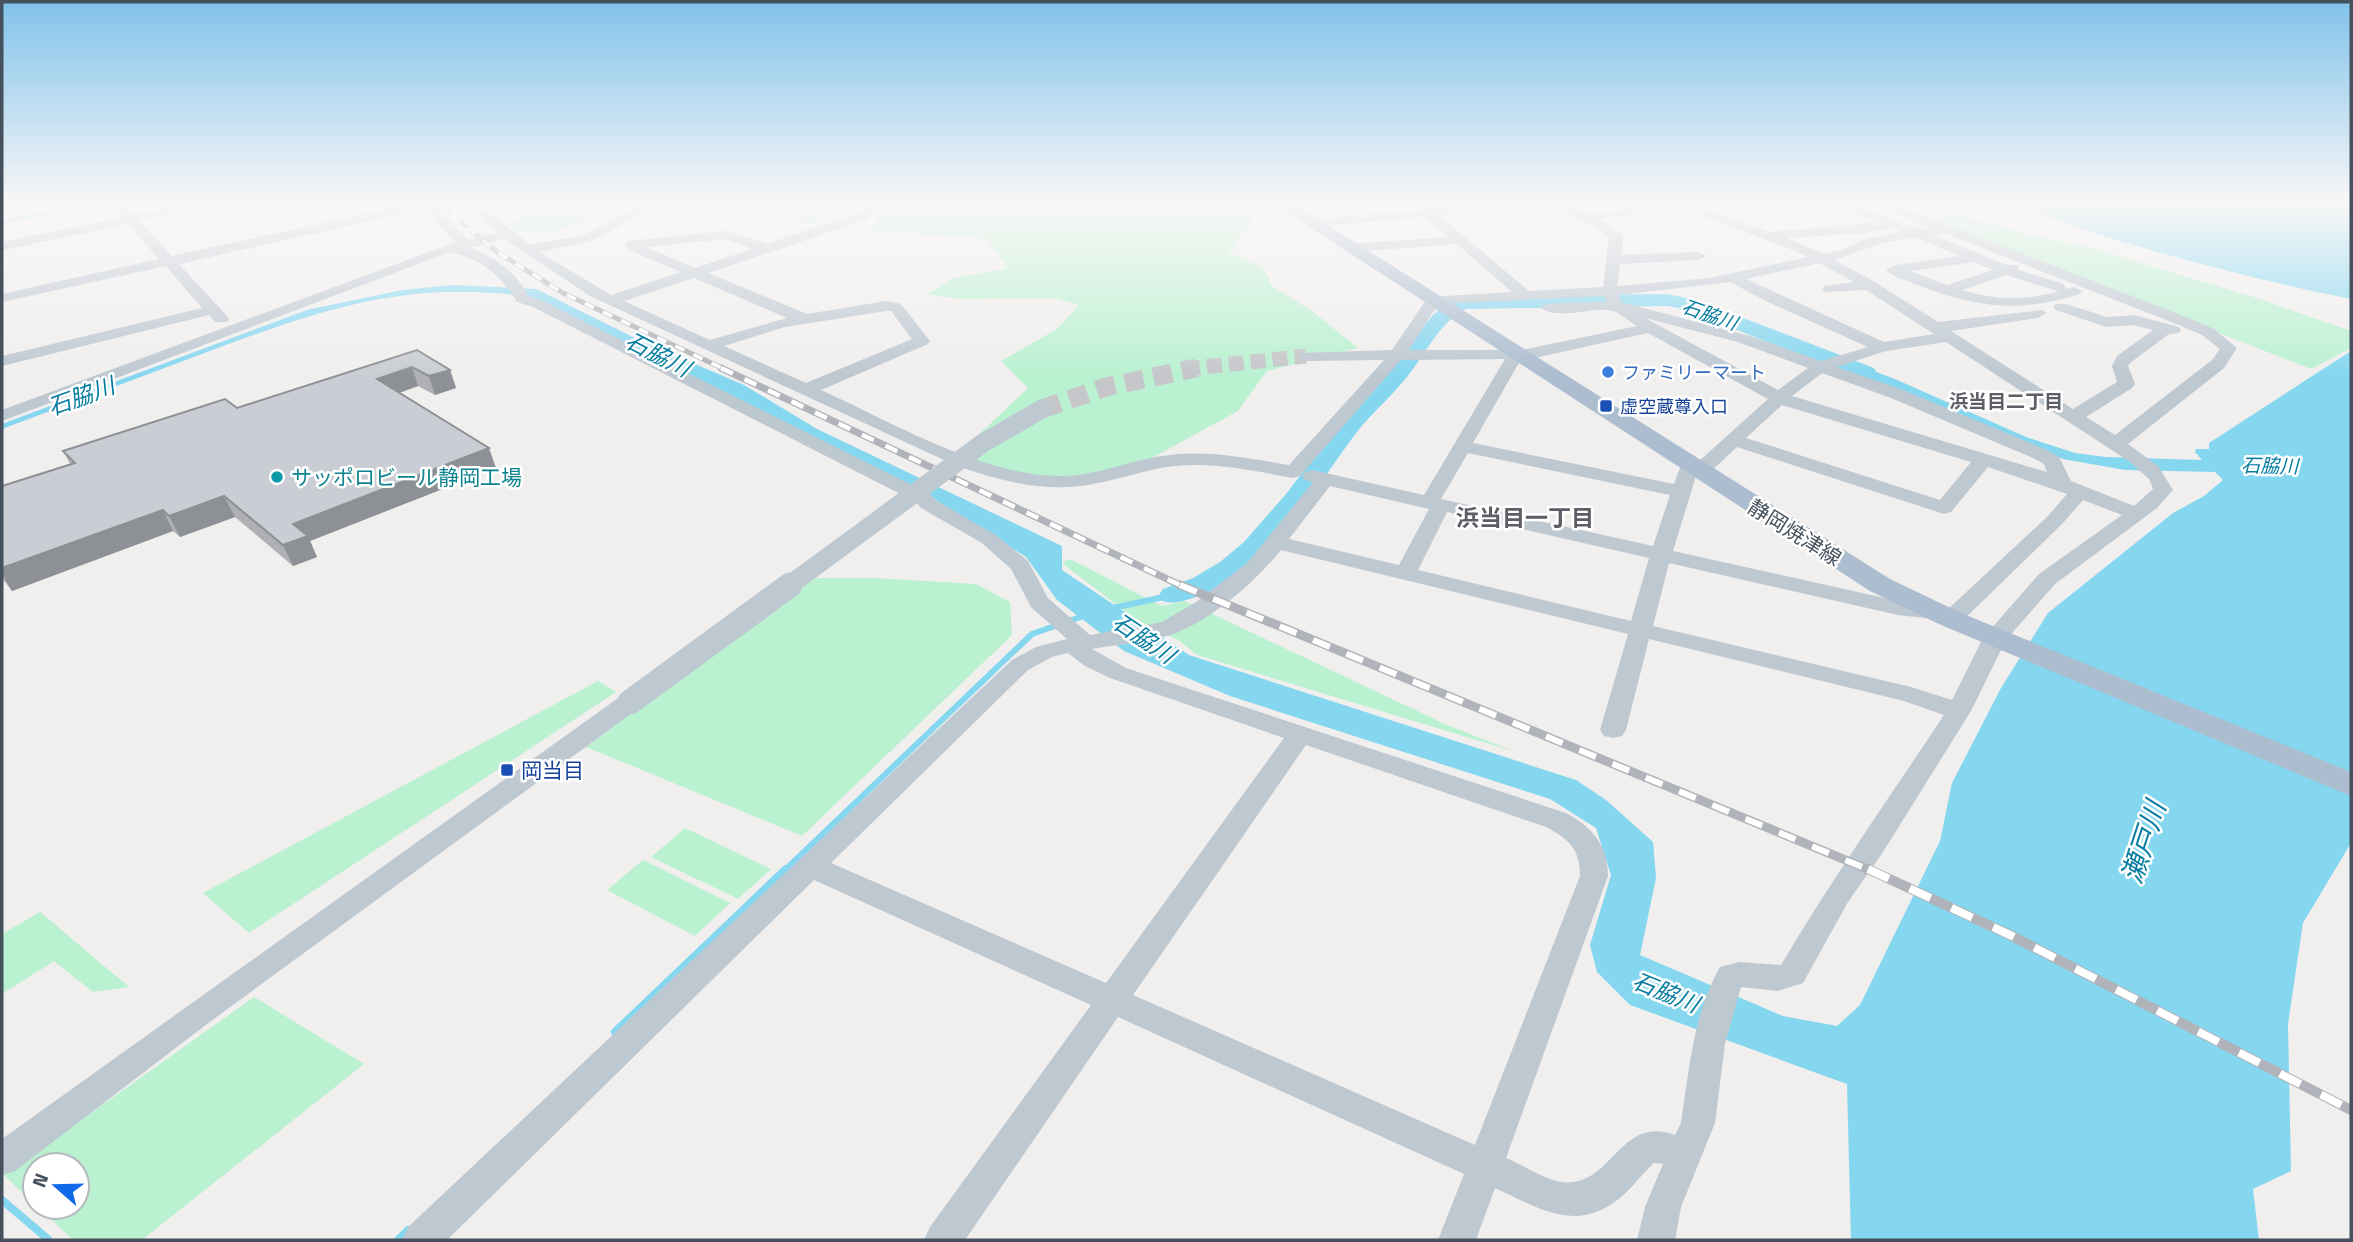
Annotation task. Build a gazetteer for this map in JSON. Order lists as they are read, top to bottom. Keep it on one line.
{"streets":{"main road":["静岡焼津線"]},"districts":["浜当目二丁目","浜当目一丁目"],"water":["石脇川","瀬戸川"],"places":{"other":["ファミリーマート","サッポロビール静岡工場"],"transit":["虚空蔵尊入口","岡当目"]},"north":"left"}
